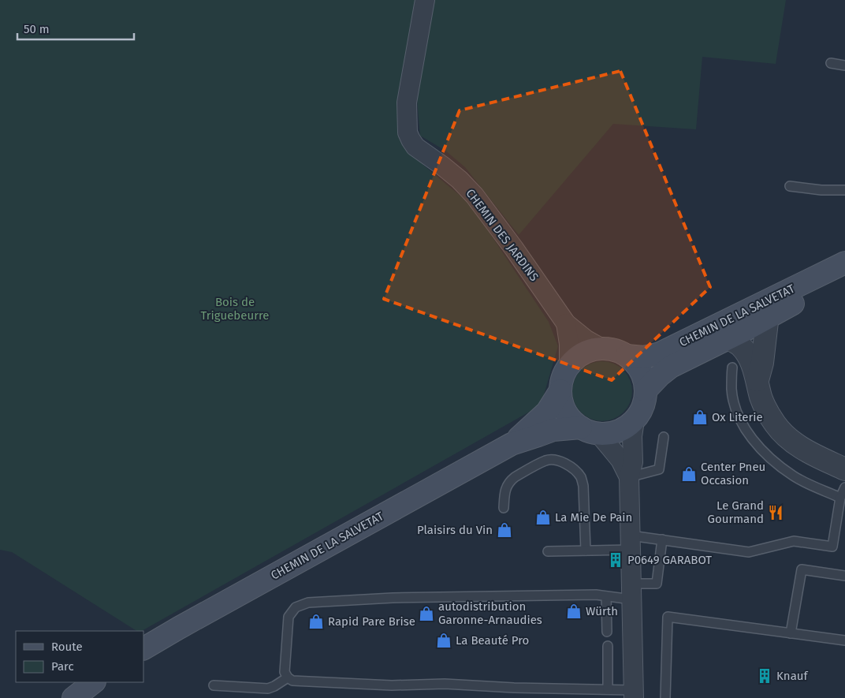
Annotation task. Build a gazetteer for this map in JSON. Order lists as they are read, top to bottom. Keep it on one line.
{"streets":{"main road":["CHEMIN DE LA SALVETAT"],"street":["CHEMIN DES JARDINS"]},"crossings":[["CHEMIN DES JARDINS","CHEMIN DE LA SALVETAT"]],"parks":["Bois de Triguebeurre"],"places":{"shop":["Ox Literie","Center Pneu Occasion","La Mie De Pain","Plaisirs du Vin","Würth","autodistribution Garonne-Arnaudies","Rapid Pare Brise","La Beauté Pro"],"restaurant":["Le Grand Gourmand"],"building":["P0649 GARABOT","Knauf"]},"legend":["Route","Parc"],"scale_bar":"50 m"}
